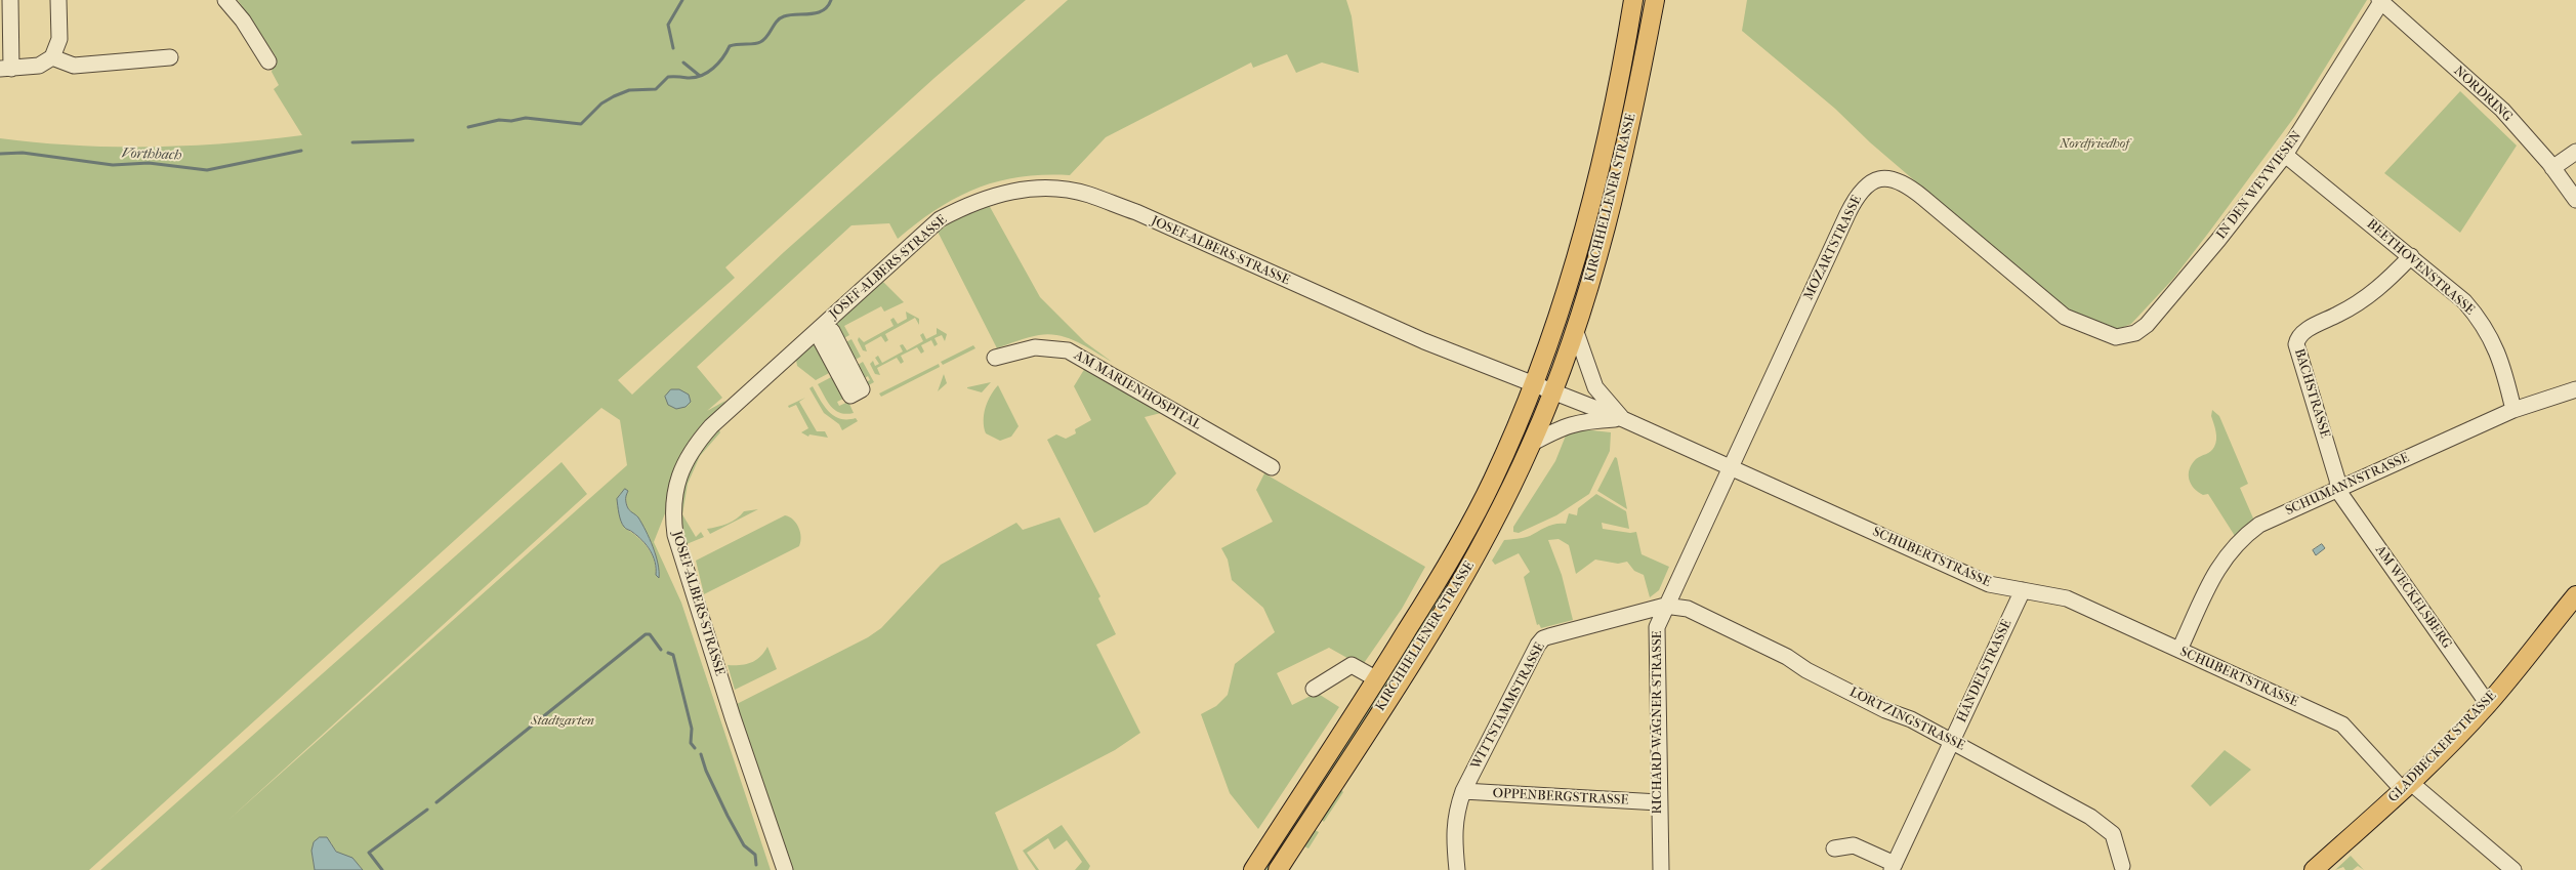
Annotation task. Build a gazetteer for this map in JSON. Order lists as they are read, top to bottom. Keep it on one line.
{"streets":{"main road":["KIRCHHELLENER STRASSE","GLADBECKER STRASSE"],"street":["NORDRING","IN DEN WEYWIESEN","MOZARTSTRASSE","JOSEF-ALBERS-STRASSE","BEETHOVENSTRASSE","AM MARIENHOSPITAL","BACHSTRASSE","SCHUMANNSTRASSE","SCHUBERTSTRASSE","AM WECKELSBERG","HÄNDELSTRASSE","WITTSTAMMSTRASSE","LORTZINGSTRASSE","RICHARD-WAGNER-STRASSE","OPPENBERGSTRASSE"]},"crossings":[["NORDRING","IN DEN WEYWIESEN"],["IN DEN WEYWIESEN","MOZARTSTRASSE"],["IN DEN WEYWIESEN","BEETHOVENSTRASSE"],["KIRCHHELLENER STRASSE","JOSEF-ALBERS-STRASSE"],["KIRCHHELLENER STRASSE","SCHUBERTSTRASSE"],["MOZARTSTRASSE","SCHUBERTSTRASSE"],["MOZARTSTRASSE","RICHARD-WAGNER-STRASSE"],["BEETHOVENSTRASSE","BACHSTRASSE"],["BEETHOVENSTRASSE","SCHUMANNSTRASSE"],["BACHSTRASSE","SCHUMANNSTRASSE"],["BACHSTRASSE","AM WECKELSBERG"],["SCHUMANNSTRASSE","SCHUBERTSTRASSE"],["SCHUMANNSTRASSE","AM WECKELSBERG"],["SCHUBERTSTRASSE","HÄNDELSTRASSE"],["SCHUBERTSTRASSE","RICHARD-WAGNER-STRASSE"],["SCHUBERTSTRASSE","GLADBECKER STRASSE"],["AM WECKELSBERG","GLADBECKER STRASSE"],["HÄNDELSTRASSE","LORTZINGSTRASSE"],["WITTSTAMMSTRASSE","LORTZINGSTRASSE"],["WITTSTAMMSTRASSE","RICHARD-WAGNER-STRASSE"],["WITTSTAMMSTRASSE","OPPENBERGSTRASSE"],["LORTZINGSTRASSE","RICHARD-WAGNER-STRASSE"],["RICHARD-WAGNER-STRASSE","OPPENBERGSTRASSE"]],"water":["Vorthbach"],"parks":["Nordfriedhof","Stadtgarten"]}
